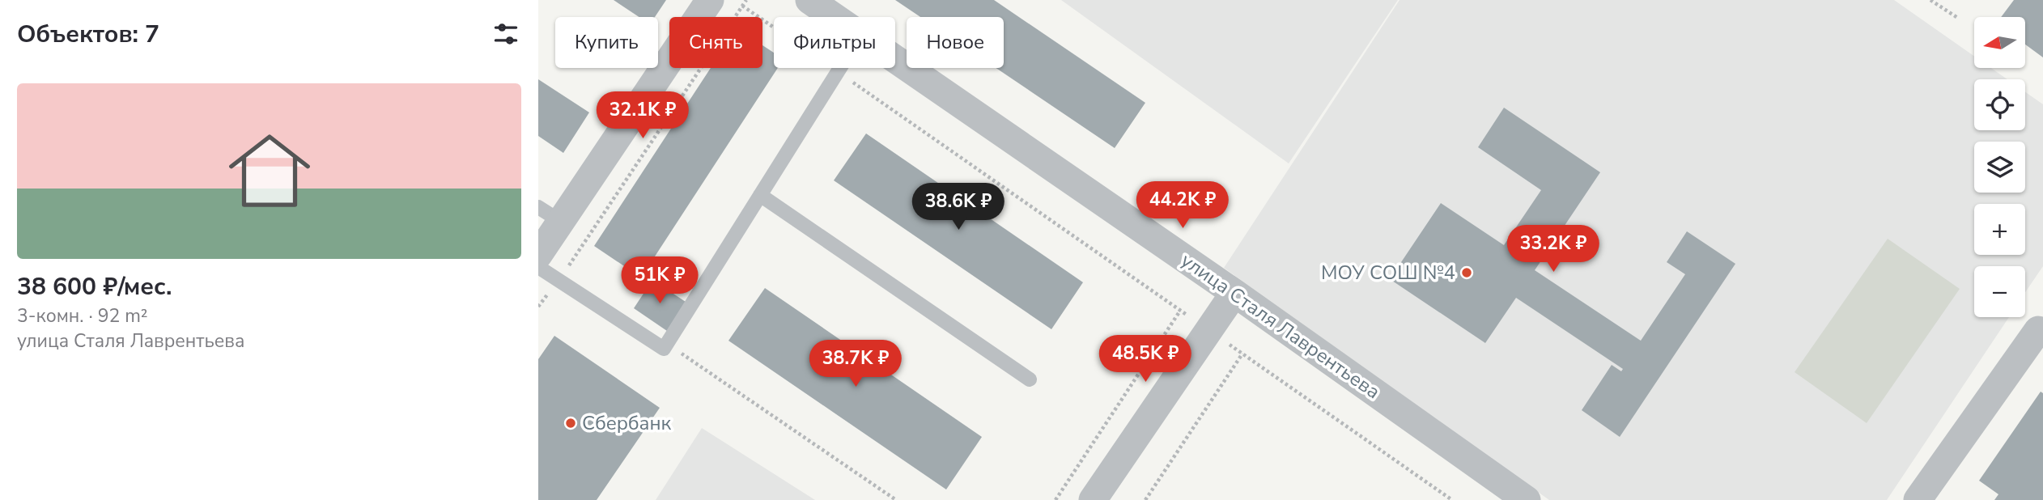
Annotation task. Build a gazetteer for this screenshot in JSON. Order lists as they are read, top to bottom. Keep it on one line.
{"streets":{"street":["улица Сталя Лаврентьева"]},"places":["МОУ СОШ №4","Сбербанк"],"north":"left","page":{"heading":"Объектов: 7","map_buttons":["+","−"],"chip":["Купить","Снять","Фильтры","Новое"],"list":[{"name":"38 600 ₽/мес.","note":"3-комн. · 92 m² · улица Сталя Лаврентьева"}],"price":["32.1K ₽","44.2K ₽","38.6K ₽","33.2K ₽","51K ₽","48.5K ₽","38.7K ₽"]}}
